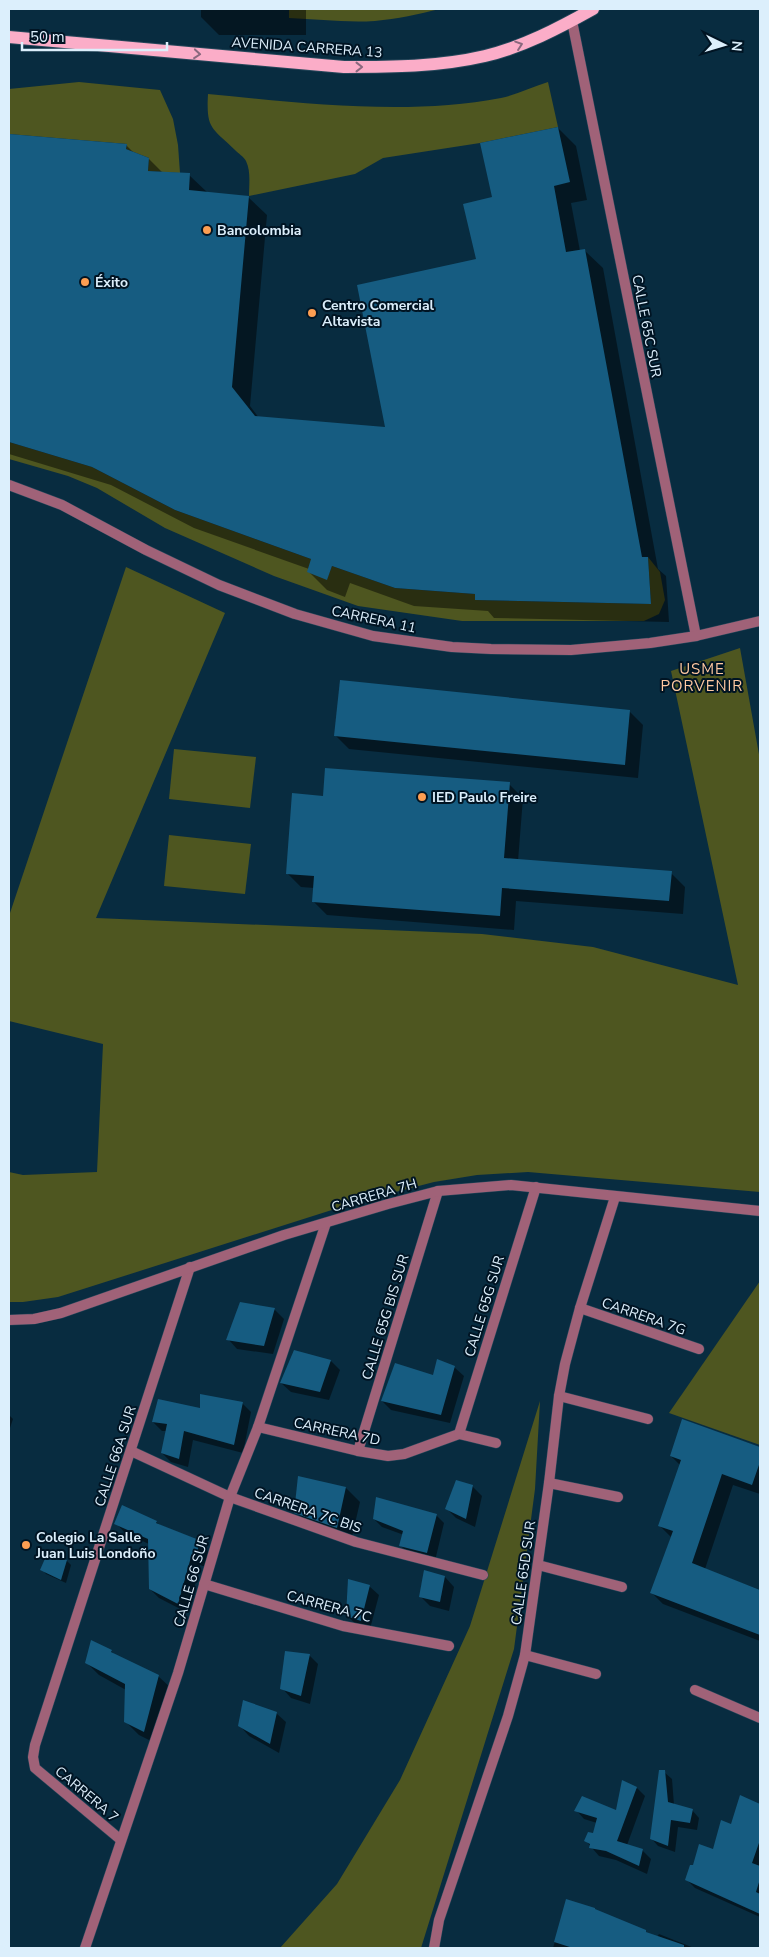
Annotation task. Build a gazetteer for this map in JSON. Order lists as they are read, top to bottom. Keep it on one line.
{"streets":{"main road":["AVENIDA CARRERA 13"],"street":["CALLE 65C SUR","CARRERA 11","CARRERA 7H","CALLE 65G SUR","CARRERA 7G","CALLE 65G BIS SUR","CARRERA 7D","CALLE 66A SUR","CARRERA 7C BIS","CALLE 65D SUR","CALLE 66 SUR","CARRERA 7C","CARRERA 7"]},"crossings":[["AVENIDA CARRERA 13","CALLE 65C SUR"],["CALLE 65C SUR","CARRERA 11"],["CARRERA 7H","CALLE 65G SUR"],["CARRERA 7H","CALLE 65G BIS SUR"],["CARRERA 7H","CALLE 66A SUR"],["CARRERA 7H","CALLE 65D SUR"],["CARRERA 7H","CALLE 66 SUR"],["CALLE 65G SUR","CARRERA 7D"],["CARRERA 7G","CALLE 65D SUR"],["CALLE 65G BIS SUR","CARRERA 7D"],["CARRERA 7D","CALLE 66 SUR"],["CALLE 66A SUR","CARRERA 7C BIS"],["CALLE 66A SUR","CARRERA 7"],["CARRERA 7C BIS","CALLE 66 SUR"],["CALLE 66 SUR","CARRERA 7C"],["CALLE 66 SUR","CARRERA 7"]],"one_way":["AVENIDA CARRERA 13"],"districts":["USME PORVENIR"],"places":["Bancolombia","Éxito","Centro Comercial Altavista","IED Paulo Freire","Colegio La Salle Juan Luis Londoño"],"scale_bar":"50 m","north":"right"}
